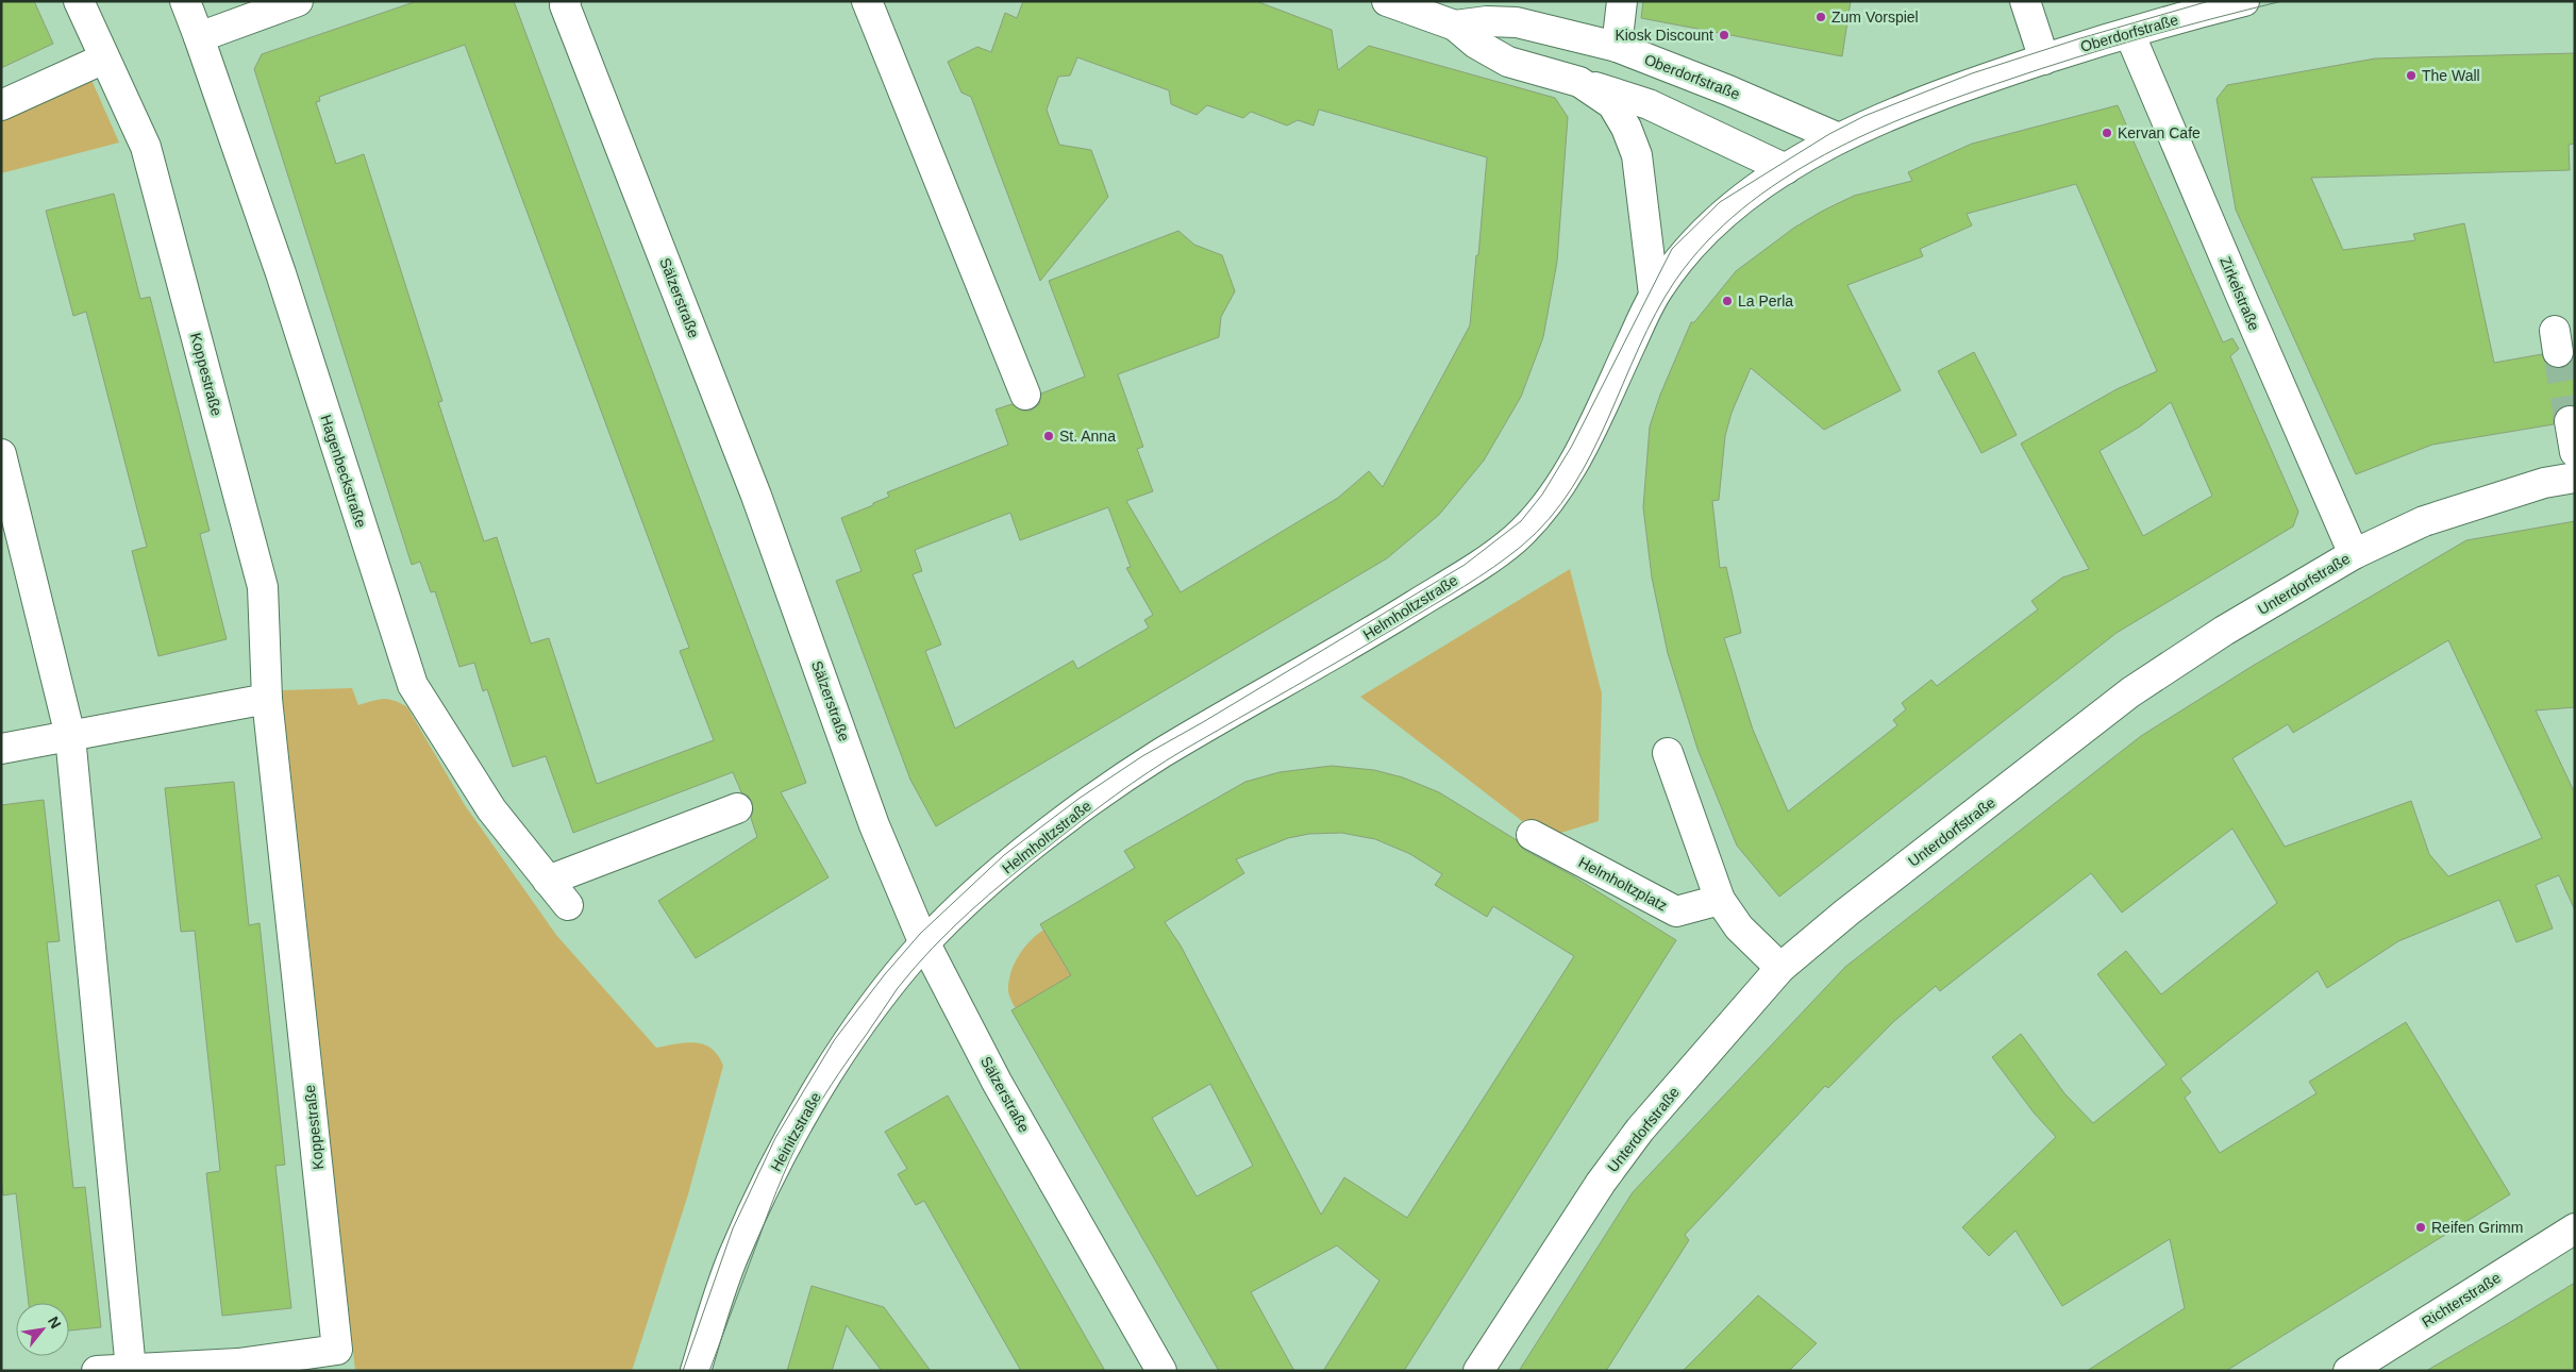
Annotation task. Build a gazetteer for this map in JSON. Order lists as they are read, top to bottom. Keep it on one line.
{"streets":{"street":["Oberdorfstraße","Zirkelstraße","Sälzerstraße","Koppestraße","Hagenbeckstraße","Unterdorfstraße","Helmholtzstraße","Helmholtzplatz","Heinitzstraße","Richterstraße"]},"crossings":[["Oberdorfstraße","Zirkelstraße"],["Oberdorfstraße","Helmholtzstraße"],["Zirkelstraße","Unterdorfstraße"],["Sälzerstraße","Helmholtzstraße"],["Sälzerstraße","Heinitzstraße"],["Helmholtzstraße","Heinitzstraße"]],"places":["Zum Vorspiel","Kiosk Discount","The Wall","Kervan Cafe","La Perla","St. Anna","Reifen Grimm"],"north":"top right"}
